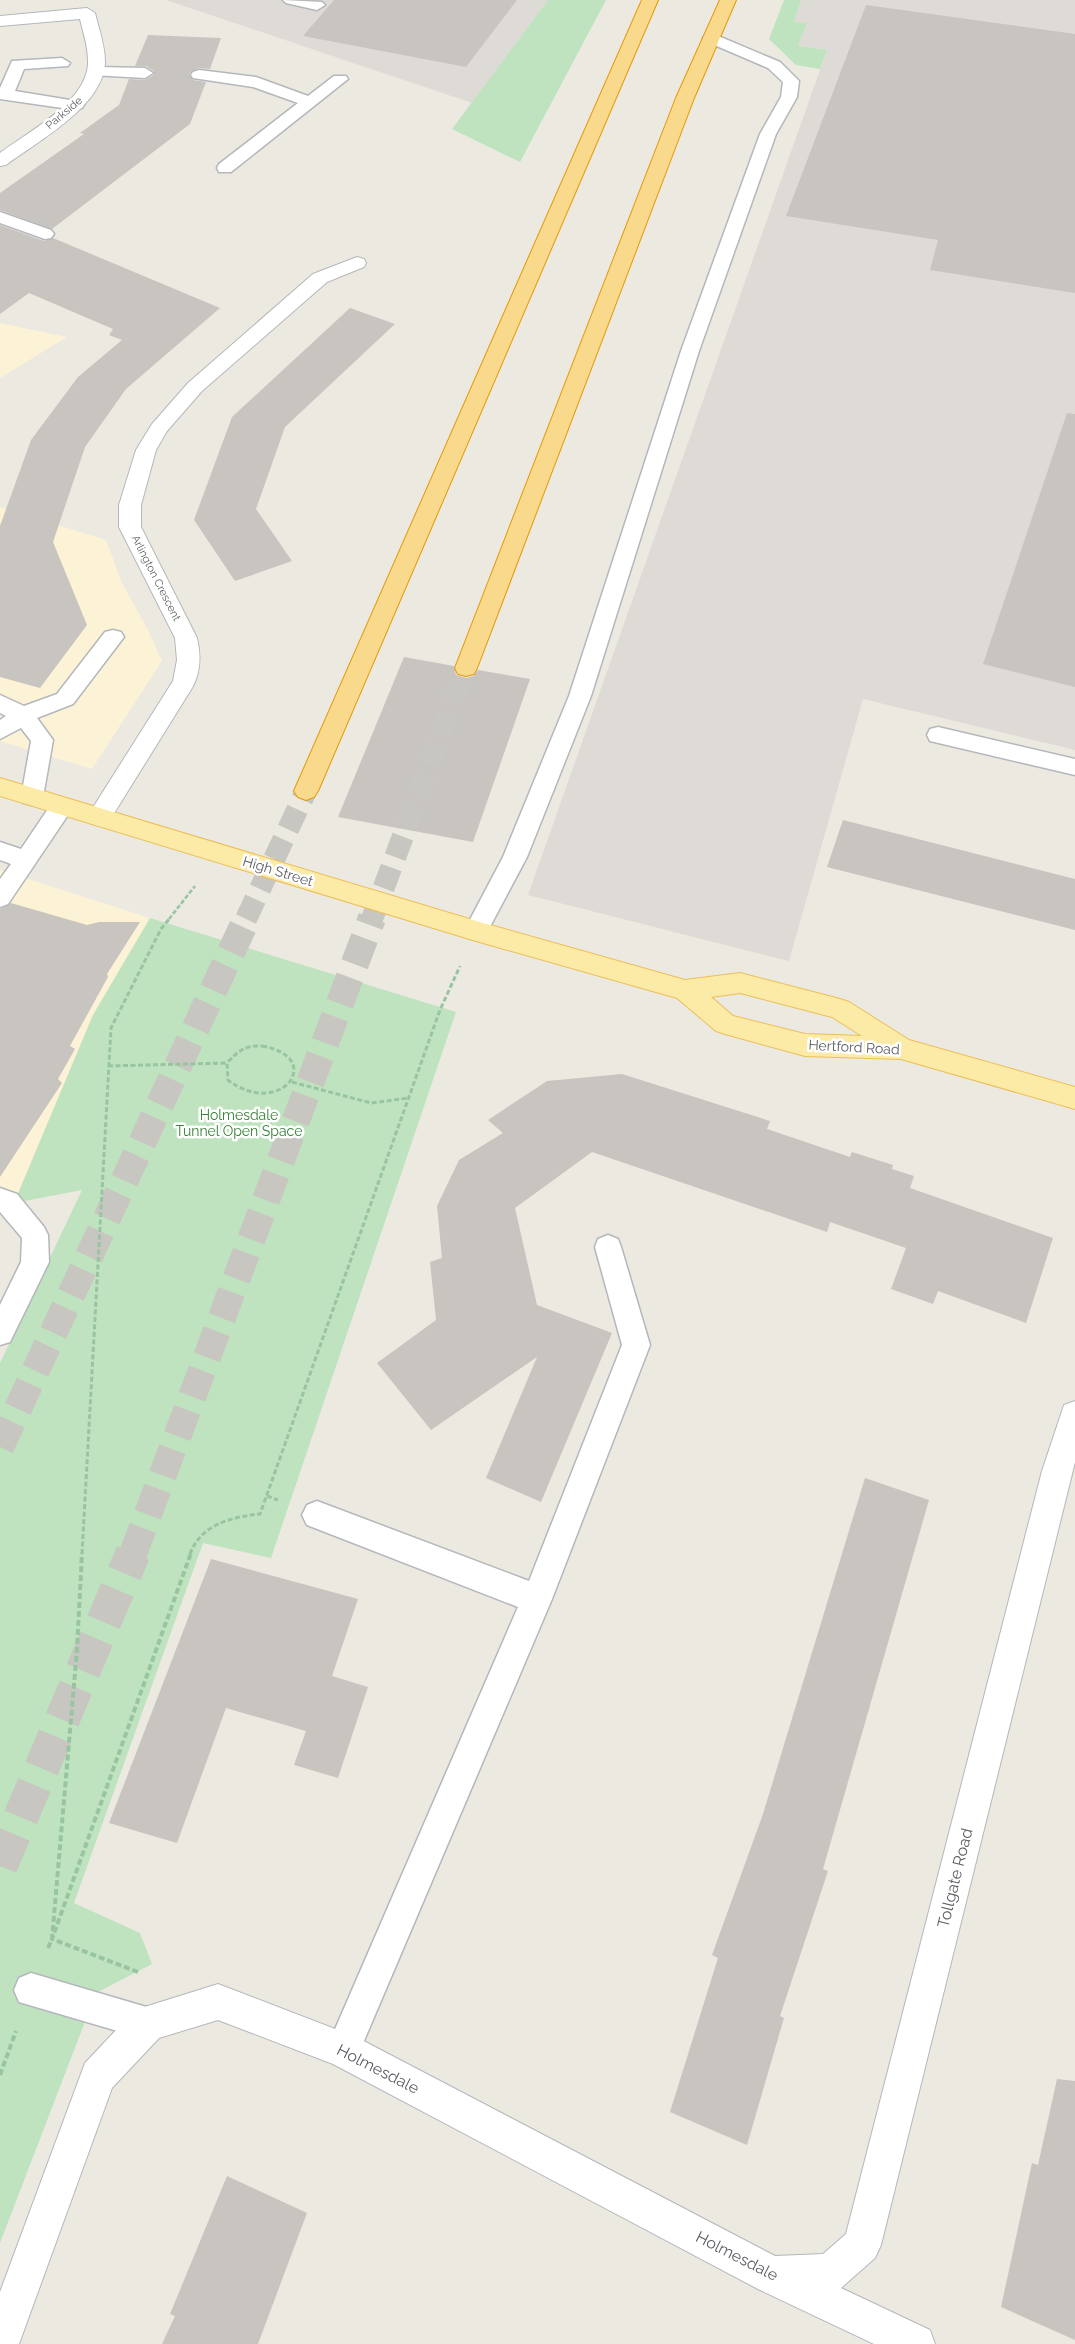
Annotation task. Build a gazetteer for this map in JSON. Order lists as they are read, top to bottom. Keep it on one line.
{"streets":{"main road":["High Street","Hertford Road"],"street":["Parkside","Arlington Crescent","Tollgate Road","Holmesdale"]},"crossings":[["Arlington Crescent","High Street"],["High Street","Hertford Road"],["Tollgate Road","Holmesdale"]],"parks":["Holmesdale Tunnel Open Space"]}
